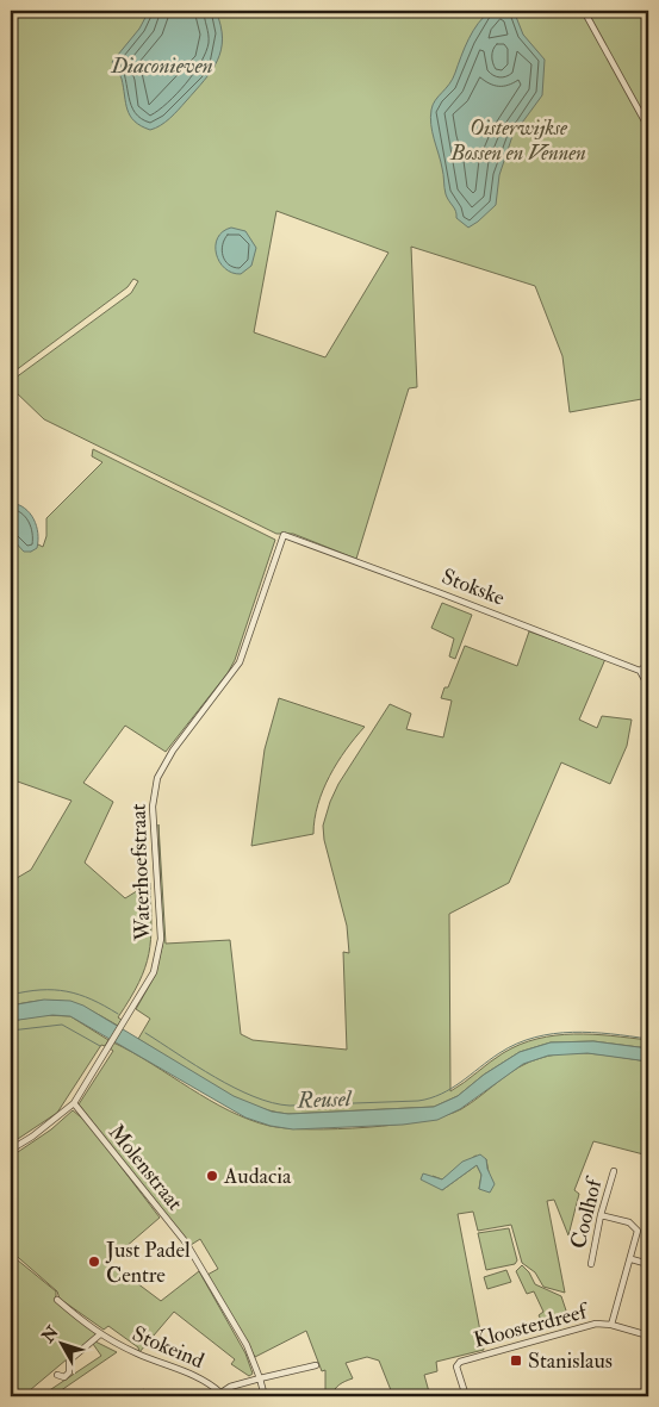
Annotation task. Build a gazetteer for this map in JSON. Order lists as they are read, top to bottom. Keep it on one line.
{"streets":{"street":["Stokske","Waterhoefstraat","Molenstraat","Coolhof","Kloosterdreef","Stokeind"]},"crossings":[["Stokske","Waterhoefstraat"],["Waterhoefstraat","Molenstraat"]],"water":["Diaconieven","Reusel"],"parks":["Oisterwijkse Bossen en Vennen"],"places":{"other":["Audacia","Just Padel Centre"],"transit":["Stanislaus"]},"north":"top left"}
